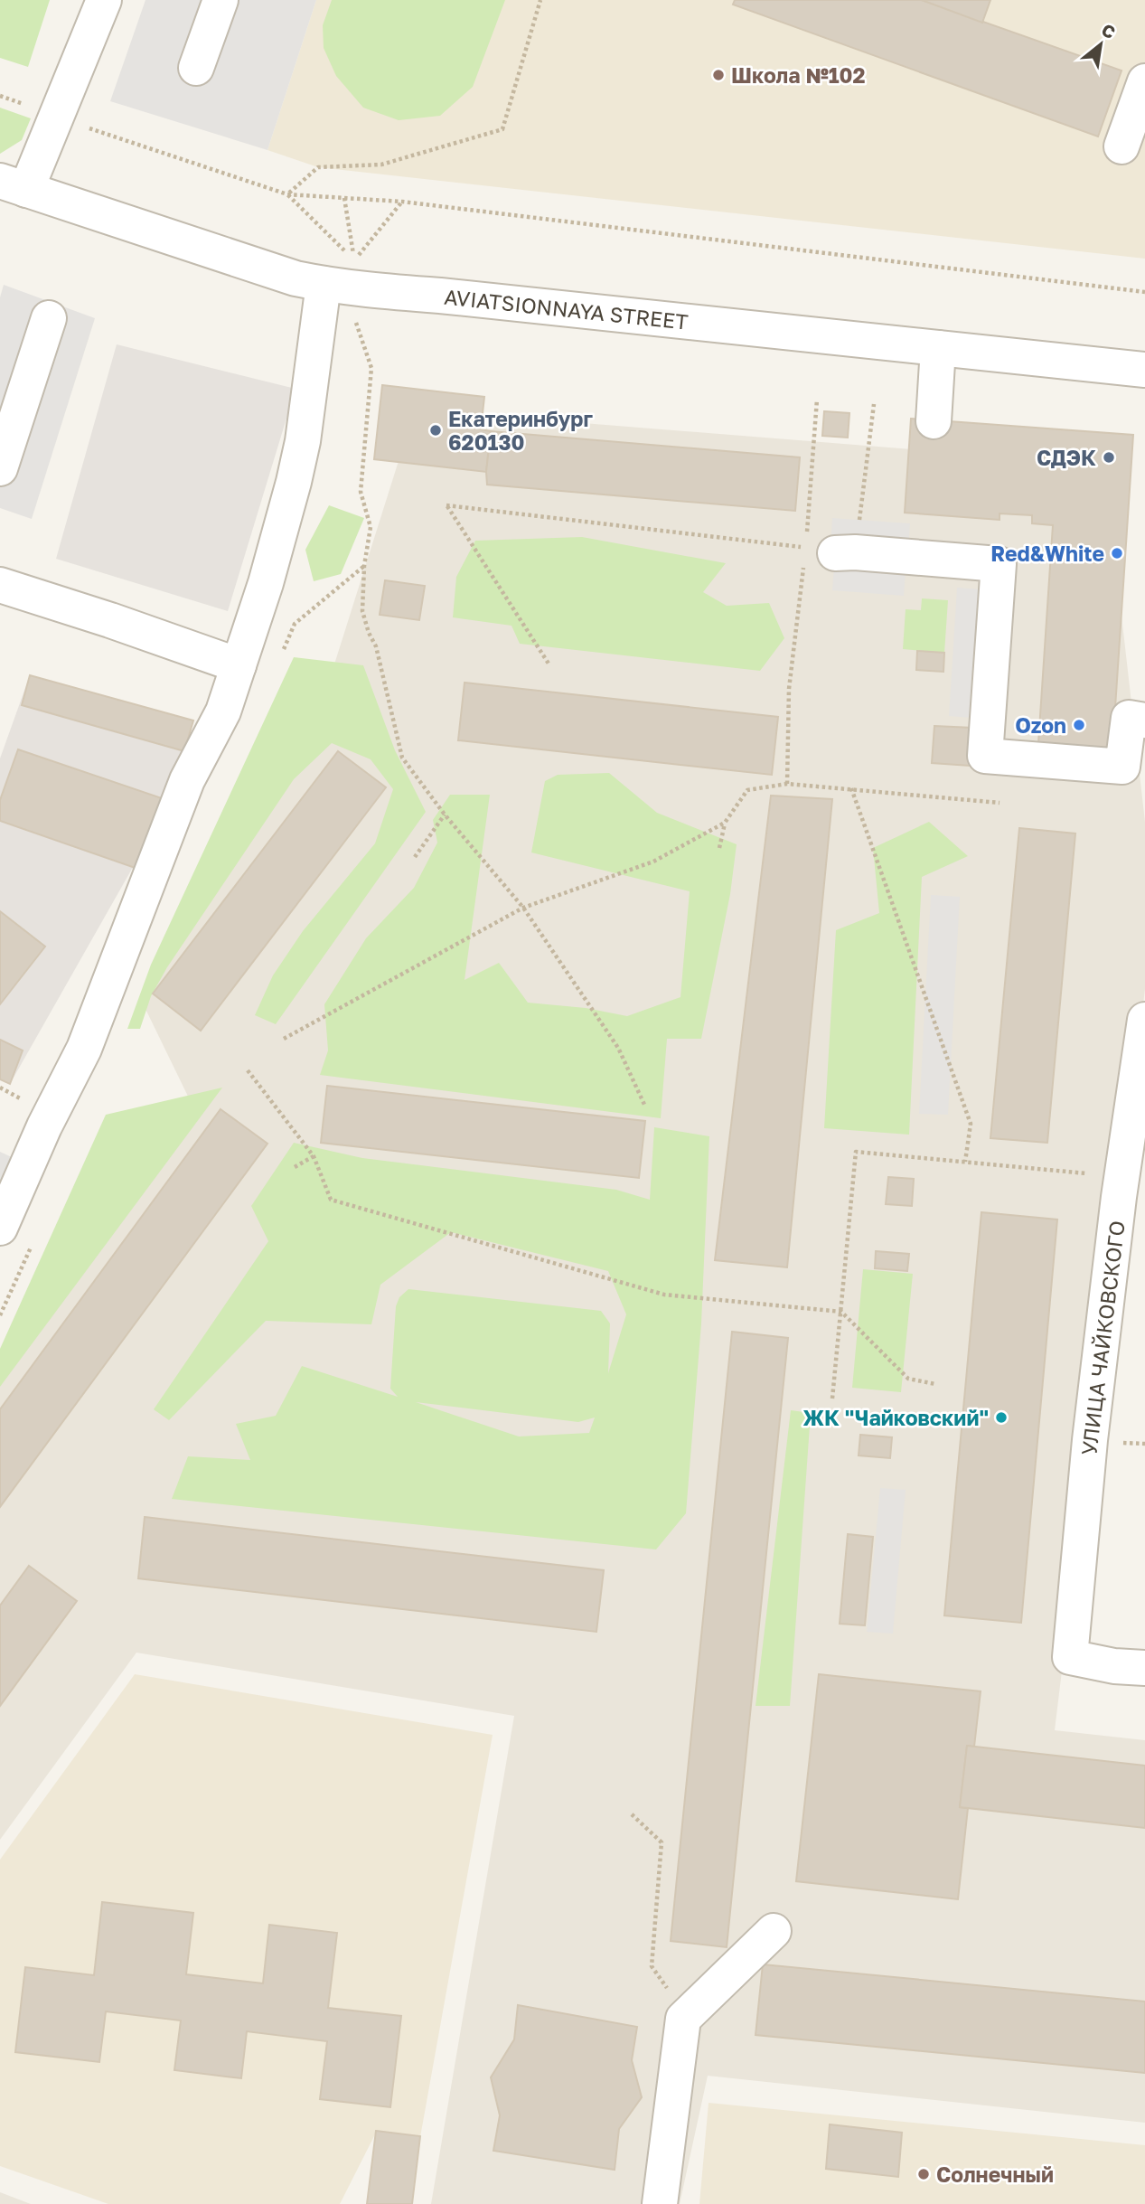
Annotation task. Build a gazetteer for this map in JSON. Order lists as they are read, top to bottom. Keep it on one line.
{"streets":{"street":["AVIATSIONNAYA STREET","УЛИЦА ЧАЙКОВСКОГО"]},"places":["Школа №102","Екатеринбург 620130","СДЭК","Red&White","Ozon","ЖК \"Чайковский\"","Солнечный"],"north":"top right"}
